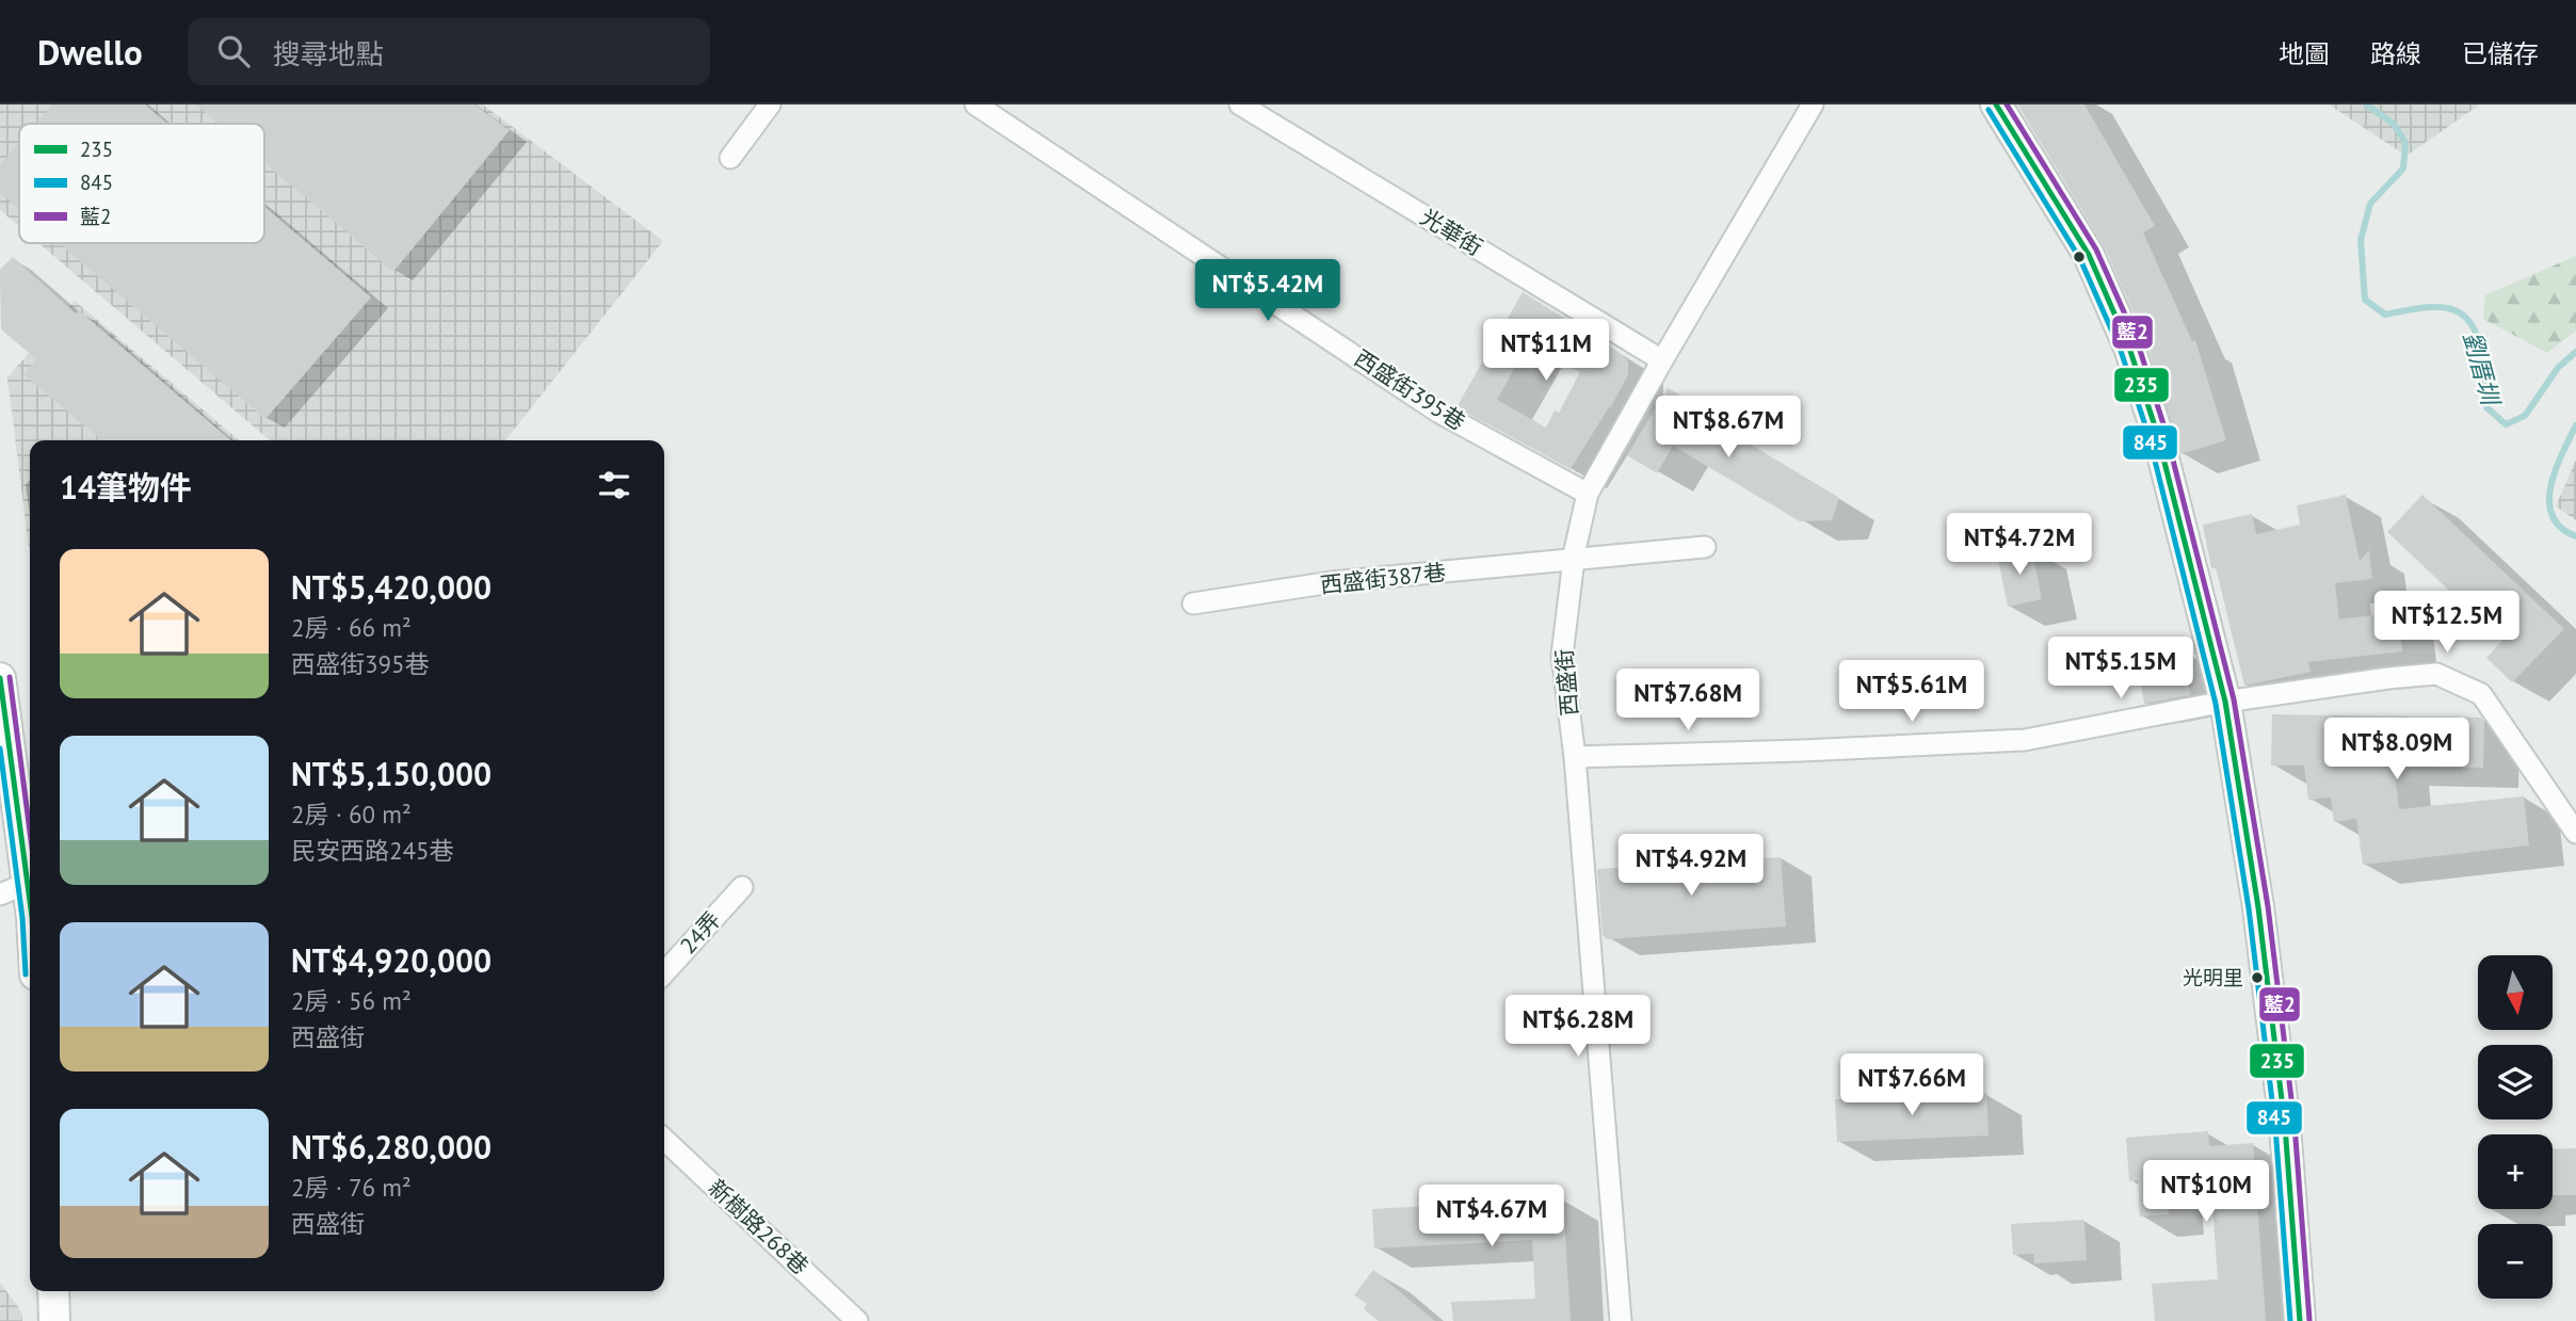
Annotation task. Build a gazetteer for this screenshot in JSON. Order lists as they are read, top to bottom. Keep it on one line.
{"streets":{"street":["光華街","西盛街395巷","西盛街387巷","西盛街","24弄","新樹路268巷"]},"crossings":[["光華街","西盛街"],["西盛街395巷","西盛街"],["西盛街387巷","西盛街"]],"water":["劉厝圳"],"places":["光明里"],"lines":["transit line 235","transit line 藍2","transit line 845"],"legend":["235","845","藍2"],"north":"bottom","page":{"header":"Dwello","search":"搜尋地點","nav":["地圖","路線","已儲存"],"price":["NT$5.42M","NT$11M","NT$8.67M","NT$4.72M","NT$12.5M","NT$5.15M","NT$5.61M","NT$7.68M","NT$8.09M","NT$4.92M","NT$6.28M","NT$7.66M","NT$10M","NT$4.67M"],"heading":"14筆物件","list":[{"name":"NT$5,420,000","note":"2房 · 66 m² · 西盛街395巷"},{"name":"NT$5,150,000","note":"2房 · 60 m² · 民安西路245巷"},{"name":"NT$4,920,000","note":"2房 · 56 m² · 西盛街"},{"name":"NT$6,280,000","note":"2房 · 76 m² · 西盛街"}],"map_buttons":["+","−"]}}
